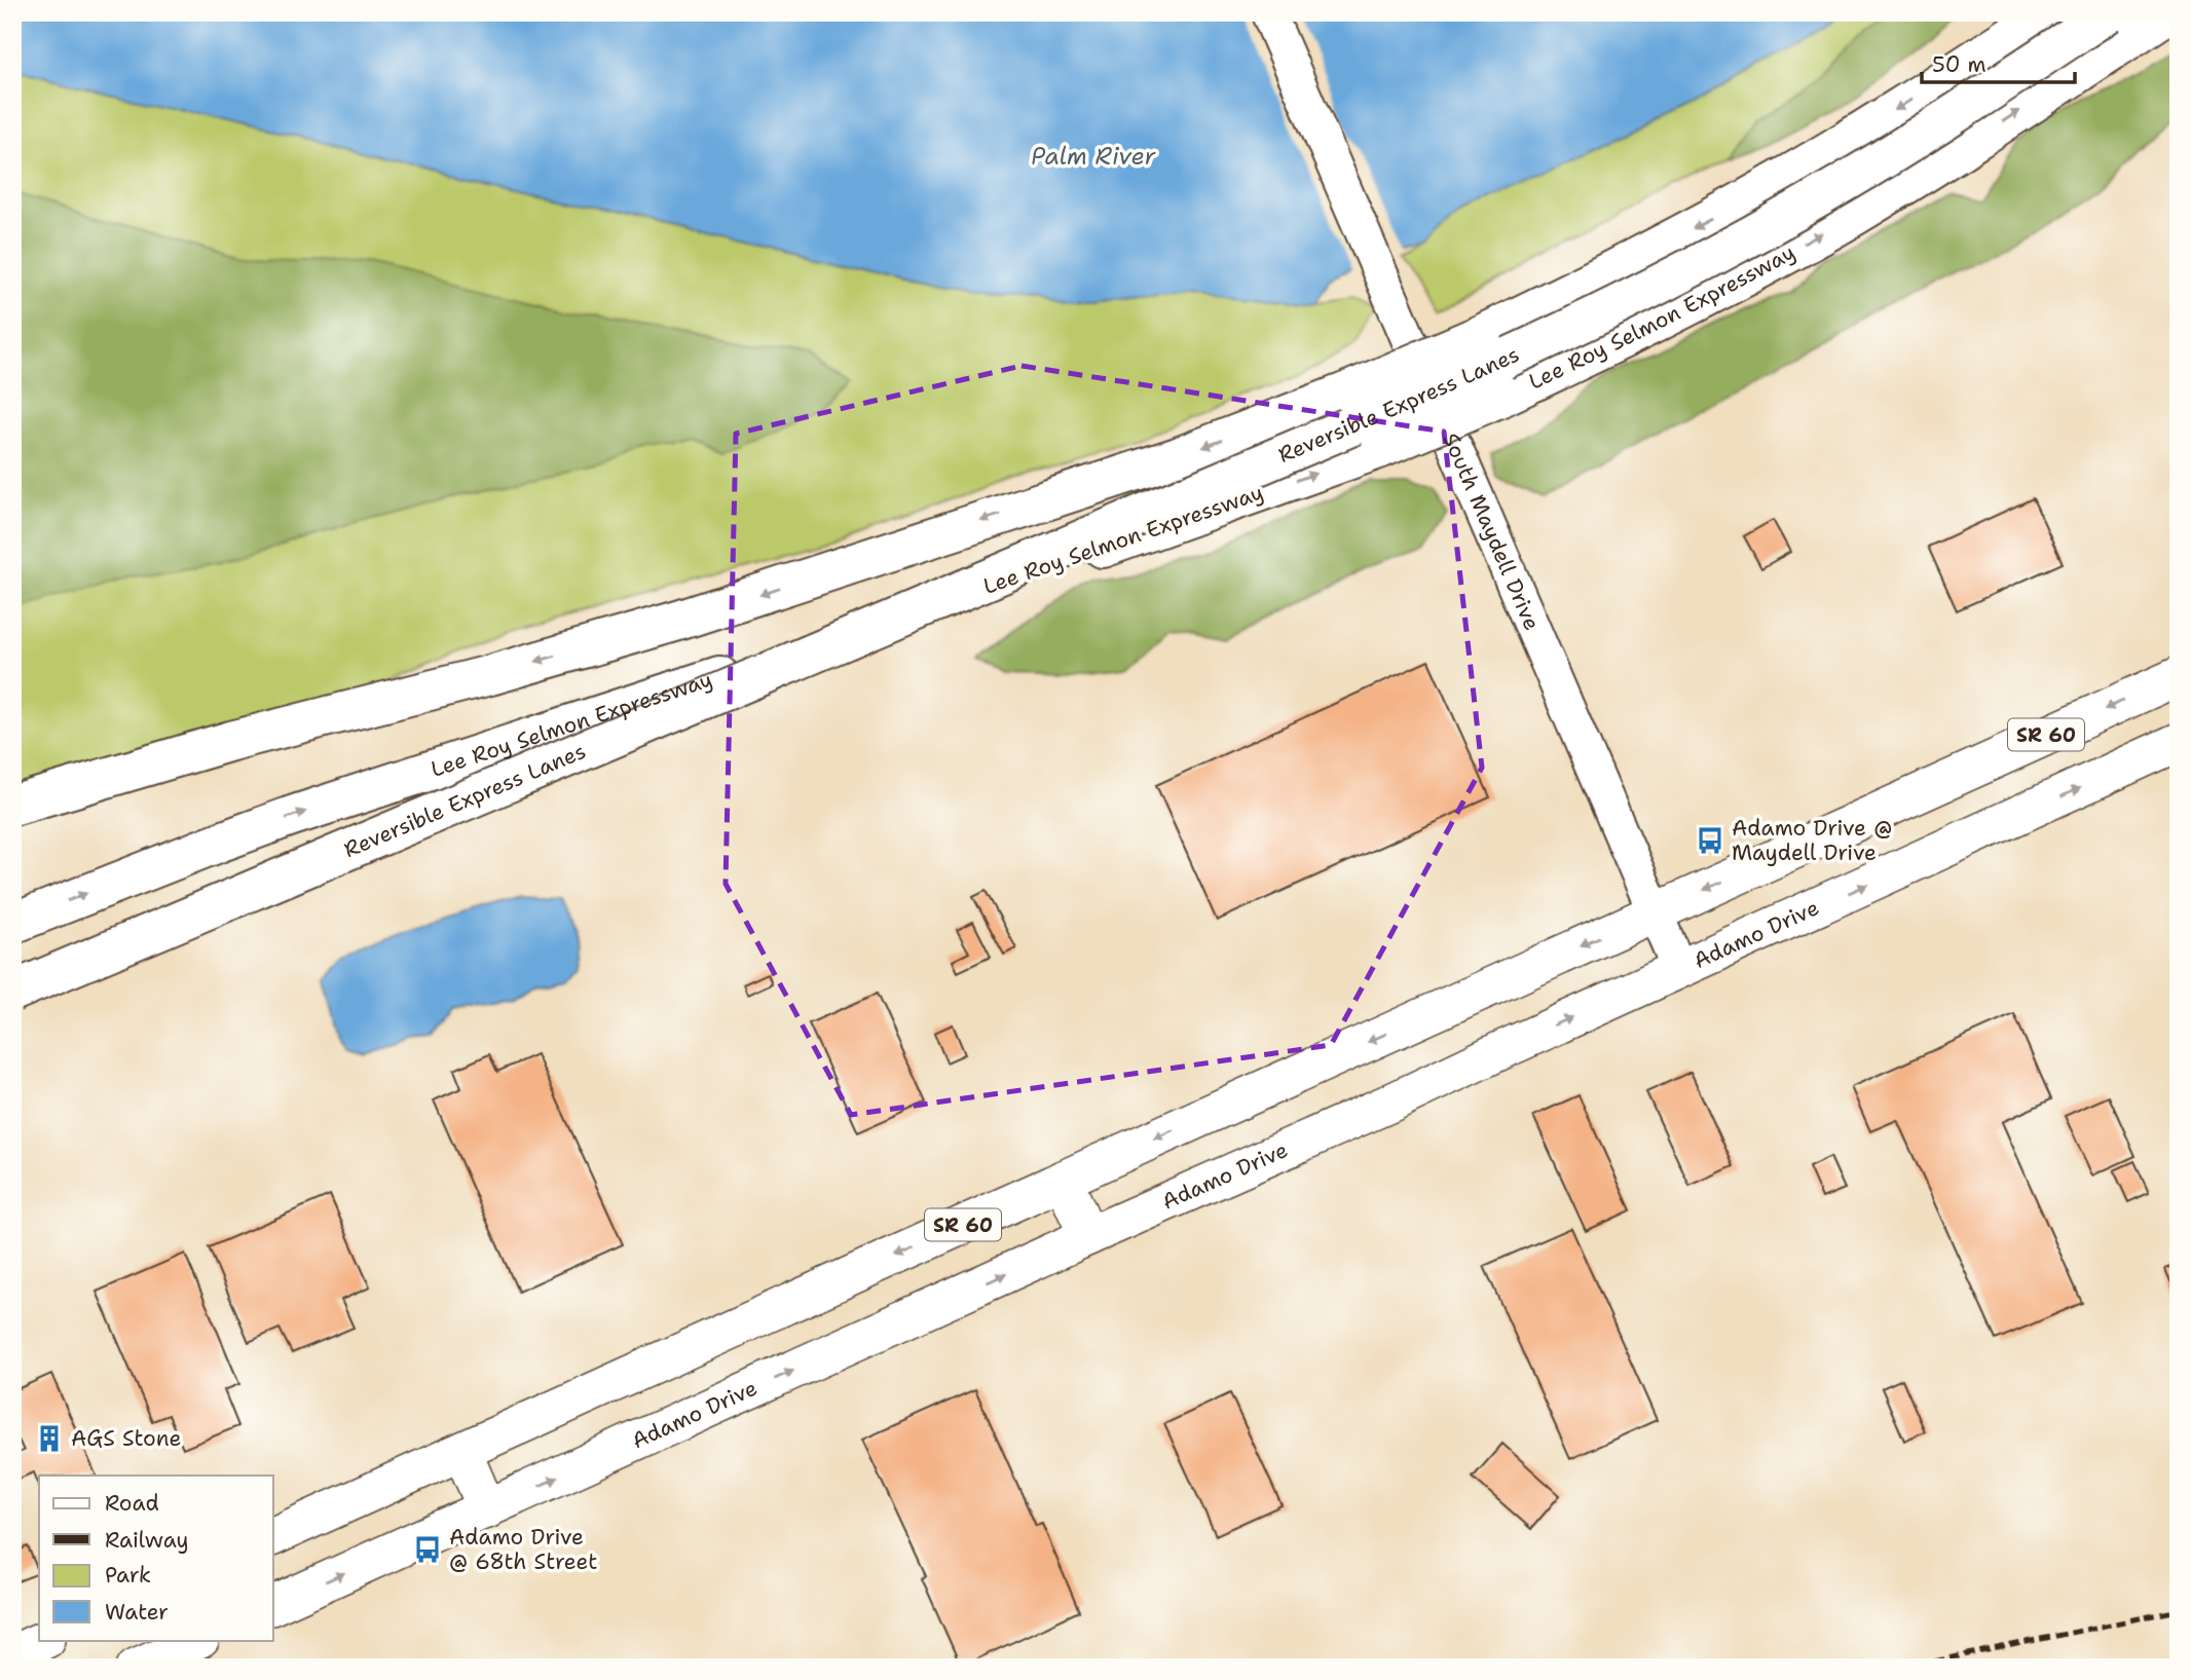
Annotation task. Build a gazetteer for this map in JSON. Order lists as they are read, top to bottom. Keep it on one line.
{"streets":{"highway":["Lee Roy Selmon Expressway","Reversible Express Lanes"],"main road":["SR 60","Adamo Drive"],"street":["South Maydell Drive"]},"crossings":[["South Maydell Drive","SR 60"],["South Maydell Drive","Adamo Drive"]],"water":["Palm River"],"places":{"bus stop":["Adamo Drive @ Maydell Drive","Adamo Drive @ 68th Street"],"building":["AGS Stone"]},"legend":["Road","Railway","Park","Water"],"scale_bar":"50 m"}
